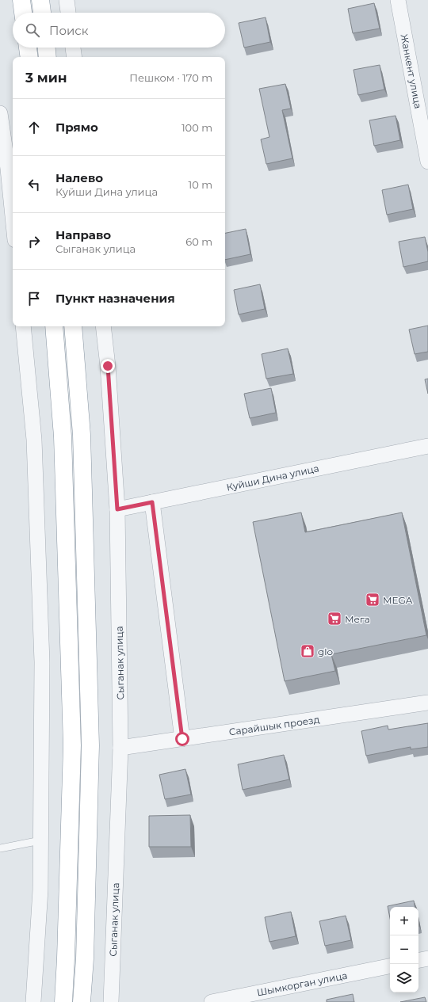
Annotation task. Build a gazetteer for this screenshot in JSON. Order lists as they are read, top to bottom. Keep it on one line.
{"streets":{"street":["Жанкент улица","Куйши Дина улица","Сыганак улица","Сарайшык проезд","Шымкорган улица"]},"crossings":[["Куйши Дина улица","Сыганак улица"],["Сыганак улица","Сарайшык проезд"]],"places":{"supermarket":["MEGA","Мега"],"shop":["glo"]},"page":{"search":"Поиск","heading":["3 мин","Пешком · 170 m"],"list":[["Прямо","100 m"],["Налево","Куйши Дина улица","10 m"],["Направо","Сыганак улица","60 m"],"Пункт назначения"],"map_buttons":["+","−"]}}
